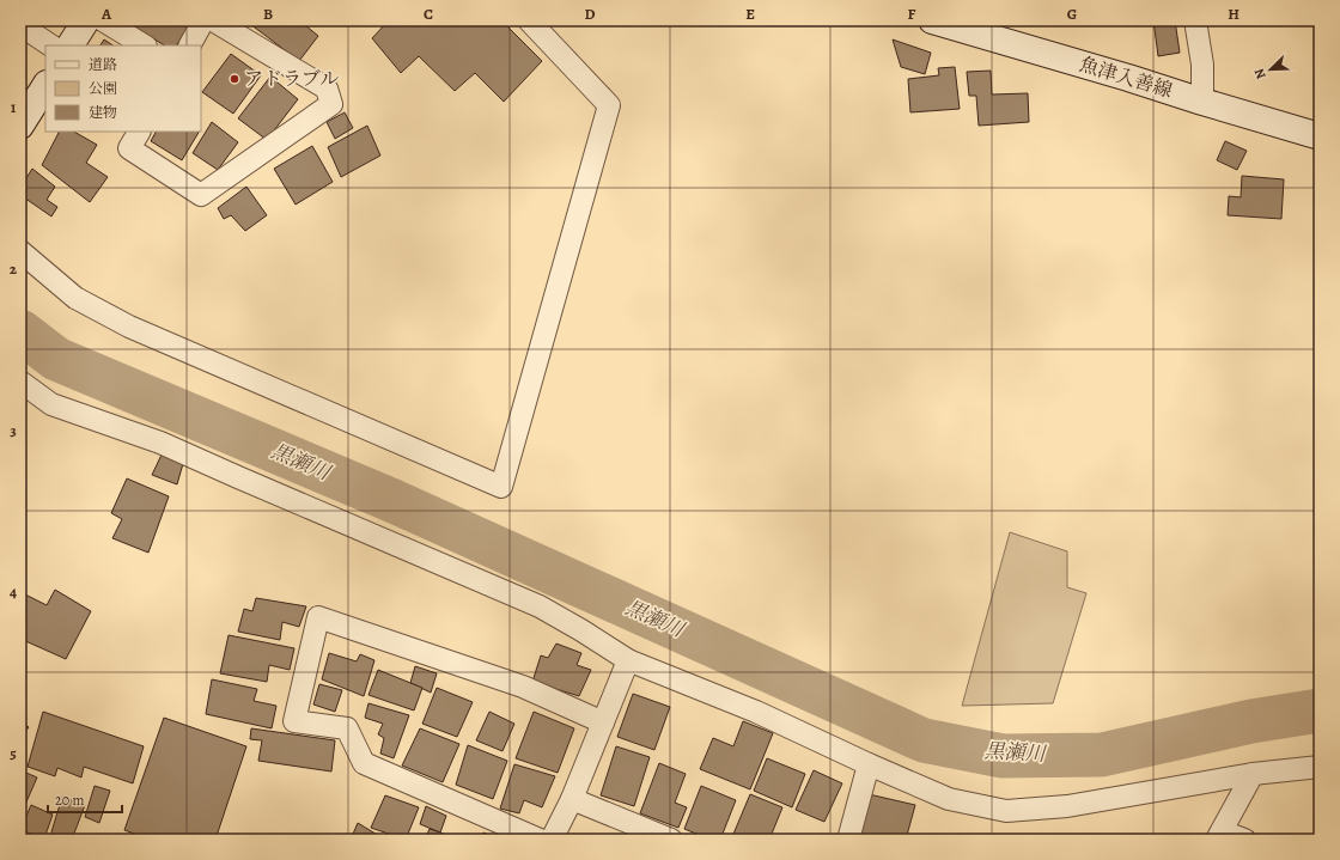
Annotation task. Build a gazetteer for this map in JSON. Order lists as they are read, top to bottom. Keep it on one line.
{"streets":{"main road":["魚津入善線"]},"water":["黒瀬川"],"places":["アドラブル"],"legend":["道路","公園","建物"],"scale_bar":"20 m","north":"bottom left","grid":{"columns":["A","B","C","D","E","F","G","H"],"rows":["1","2","3","4","5"]}}
